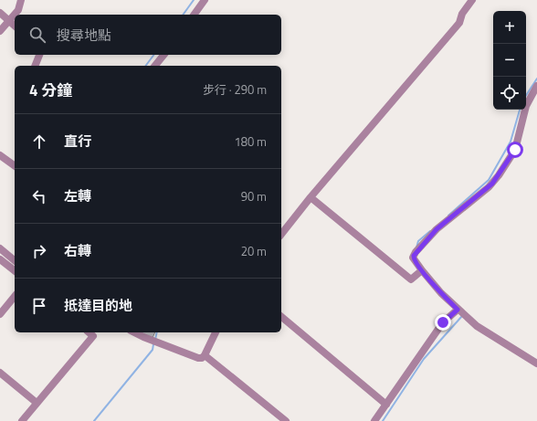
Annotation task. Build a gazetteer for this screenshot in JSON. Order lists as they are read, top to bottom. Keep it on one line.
{"page":{"map_buttons":["+","−"],"search":"搜尋地點","heading":["4 分鐘","步行 · 290 m"],"list":[["直行","180 m"],["左轉","90 m"],["右轉","20 m"],"抵達目的地"]}}
